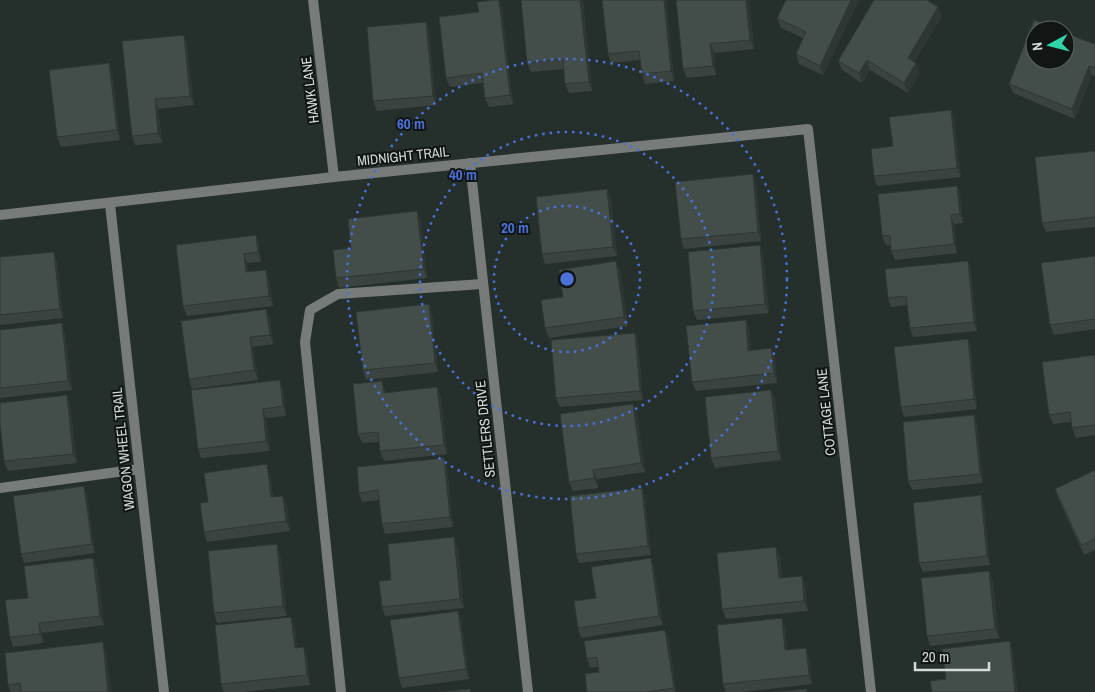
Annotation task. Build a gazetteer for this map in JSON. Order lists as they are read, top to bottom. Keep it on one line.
{"streets":{"street":["HAWK LANE","MIDNIGHT TRAIL","COTTAGE LANE","SETTLERS DRIVE","WAGON WHEEL TRAIL"]},"crossings":[["HAWK LANE","MIDNIGHT TRAIL"],["MIDNIGHT TRAIL","COTTAGE LANE"],["MIDNIGHT TRAIL","SETTLERS DRIVE"],["MIDNIGHT TRAIL","WAGON WHEEL TRAIL"]],"scale_bar":"20 m","north":"left","rings":["60 m","40 m","20 m"]}
